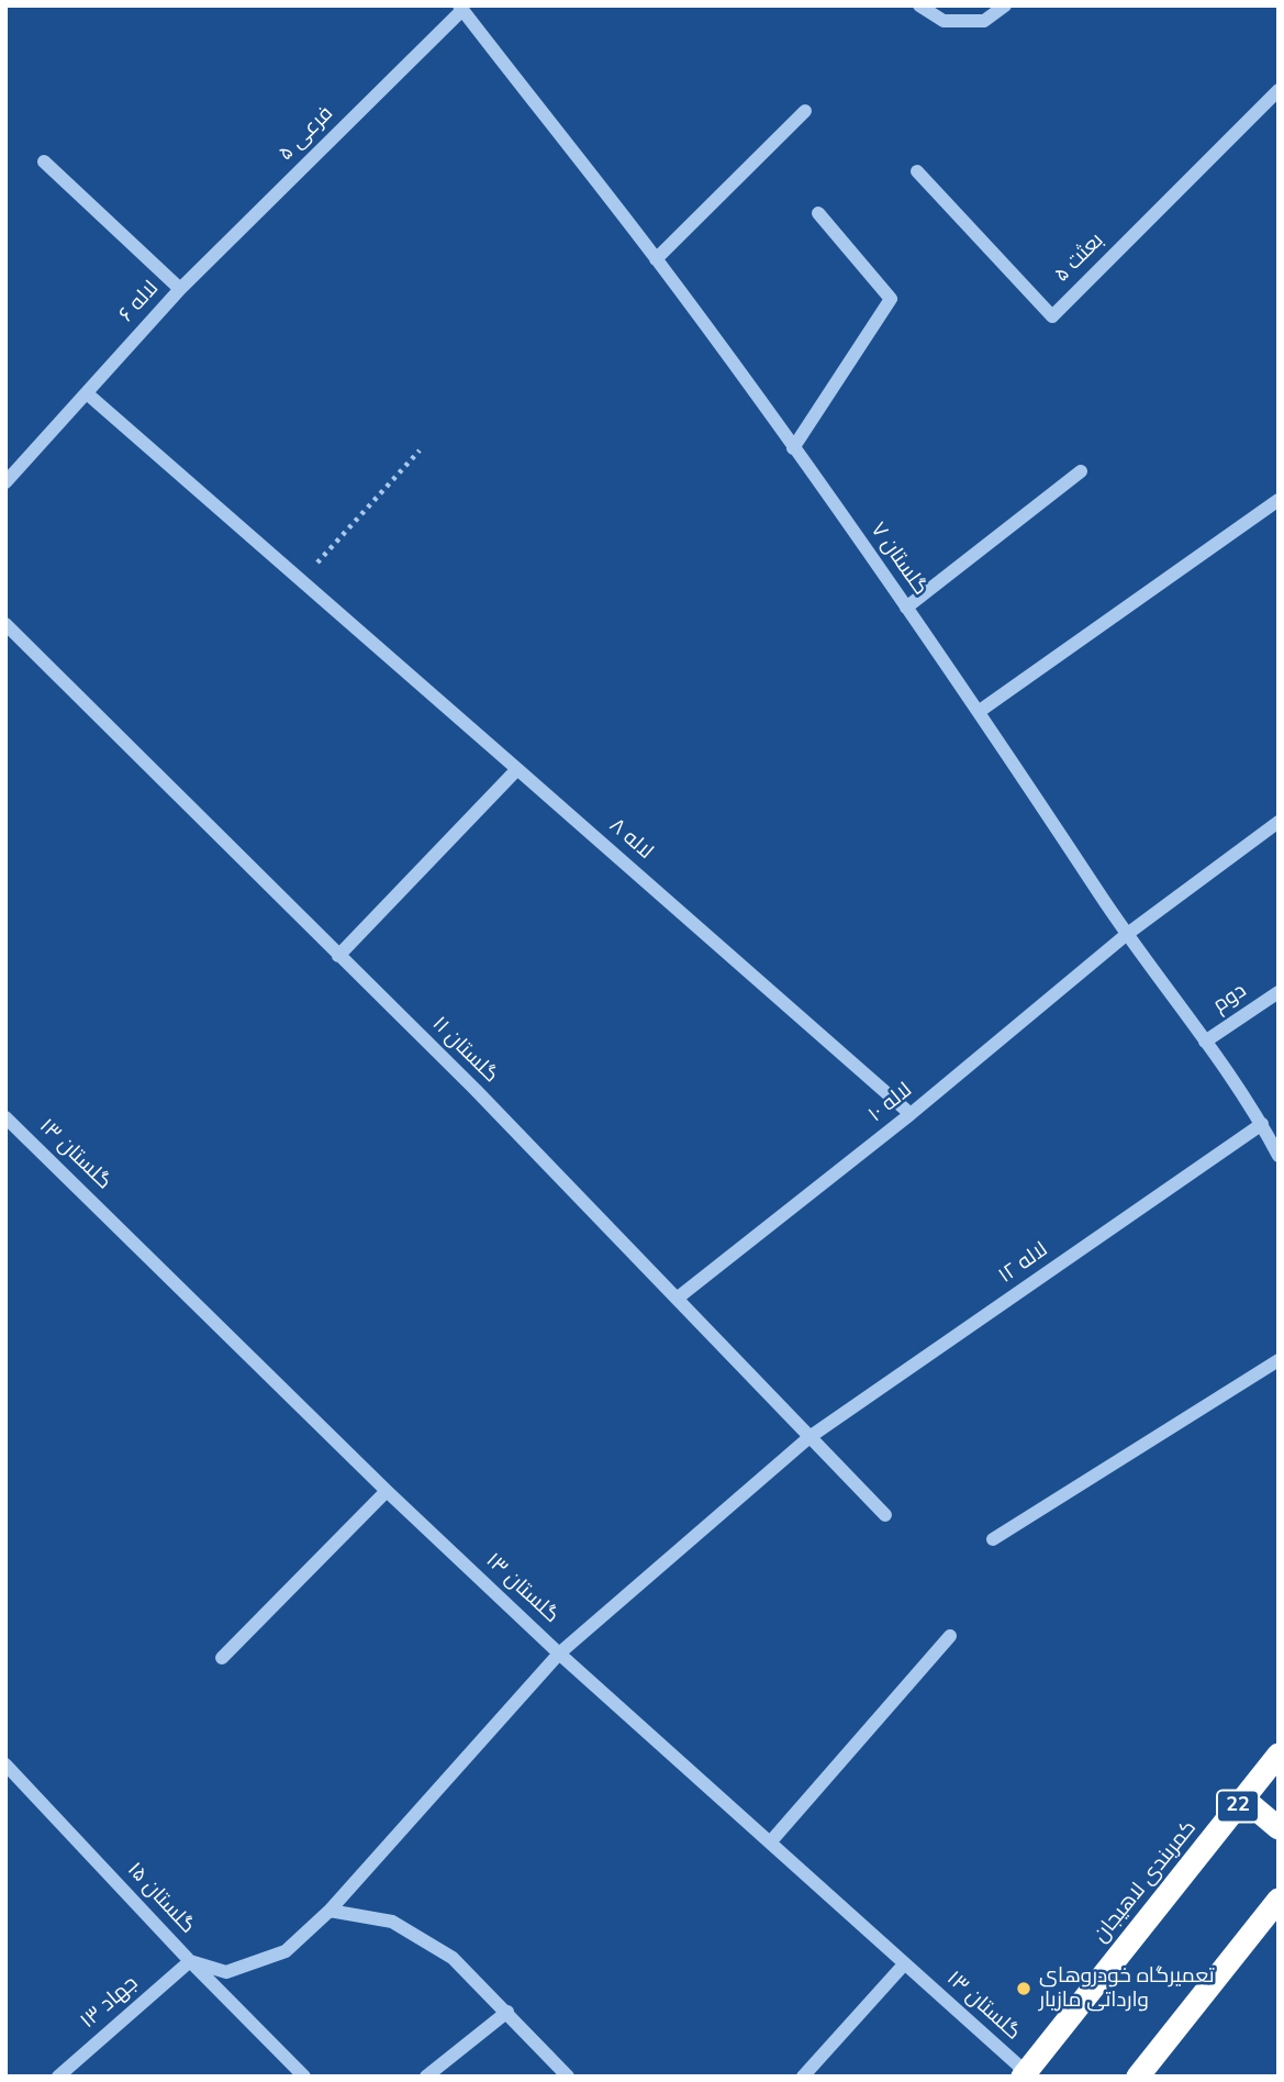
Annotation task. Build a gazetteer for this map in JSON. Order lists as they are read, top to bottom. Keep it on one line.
{"streets":{"highway":["22","کمربندی لاهیجان"],"street":["فرعی ۵","بعثت ۵","لاله ۶","گلستان ۷","لاله ۸","دوم","گلستان ۱۱","لاله ۱۰","گلستان ۱۳","لاله ۱۲","گلستان ۱۵","جهاد ۱۳"]},"crossings":[["فرعی ۵","لاله ۶"],["فرعی ۵","گلستان ۷"],["لاله ۶","لاله ۸"],["گلستان ۷","دوم"],["گلستان ۷","لاله ۱۰"],["گلستان ۷","لاله ۱۲"],["لاله ۸","لاله ۱۰"],["گلستان ۱۱","لاله ۱۰"],["گلستان ۱۱","لاله ۱۲"],["گلستان ۱۳","لاله ۱۲"],["گلستان ۱۳","کمربندی لاهیجان"],["گلستان ۱۳","گلستان ۱۵"],["لاله ۱۲","گلستان ۱۵"],["گلستان ۱۵","جهاد ۱۳"]],"places":["تعمیرگاه خودروهای وارداتی مازیار"]}
